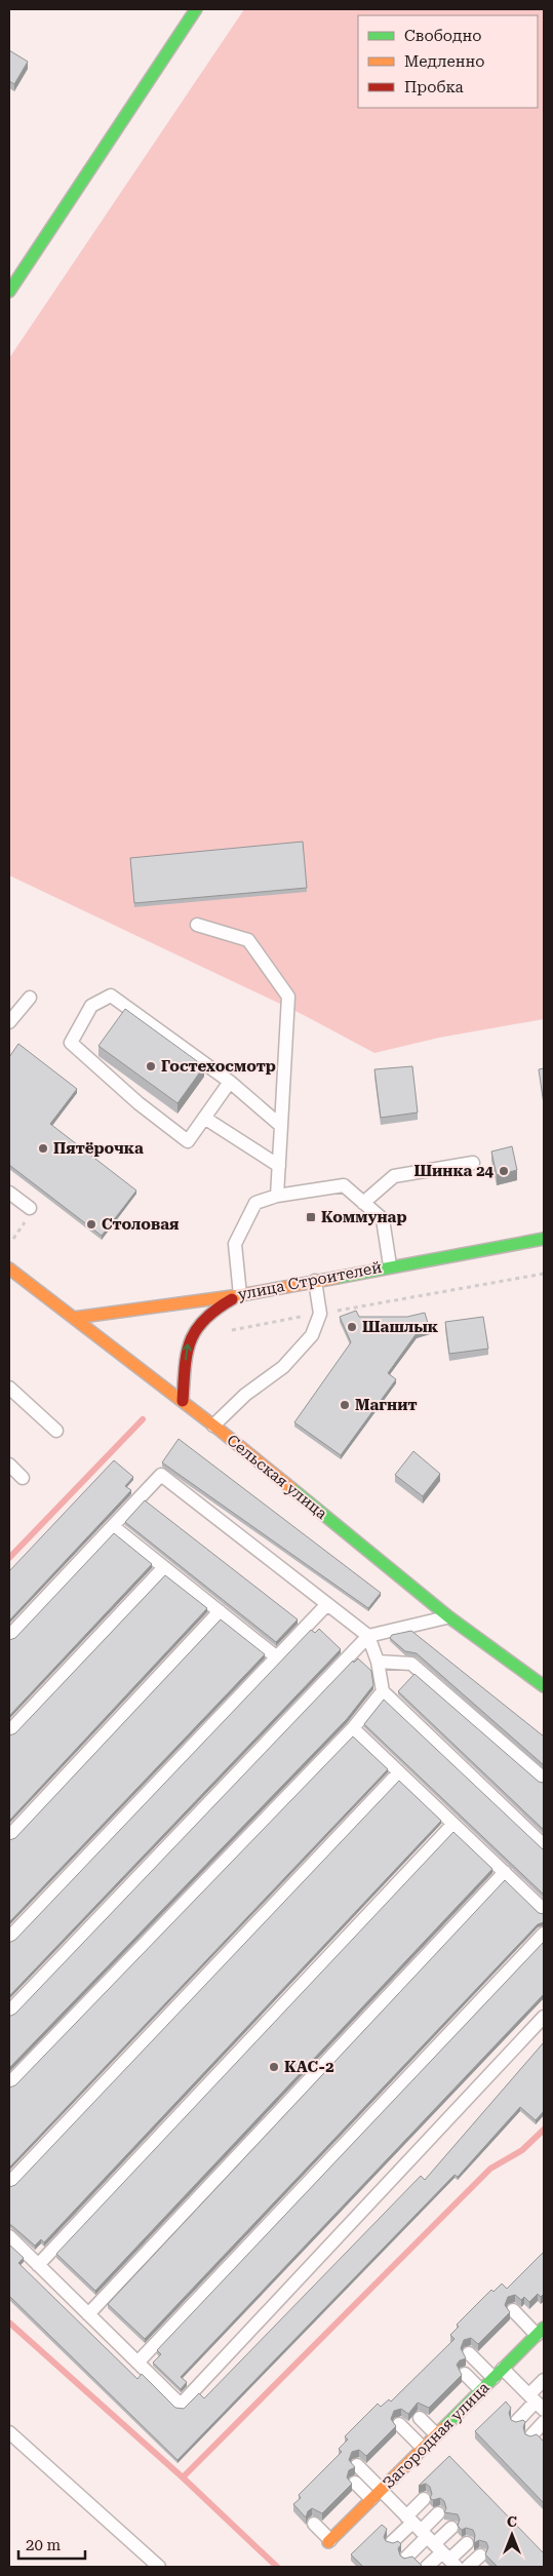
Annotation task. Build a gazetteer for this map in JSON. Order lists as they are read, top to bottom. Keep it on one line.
{"streets":{"street":["улица Строителей","Сельская улица","Загородная улица"]},"crossings":[["улица Строителей","Сельская улица"]],"places":{"other":["Гостехосмотр","Пятёрочка","Шинка 24","Столовая","Шашлык","Магнит","КАС-2"],"transit":["Коммунар"]},"legend":["Свободно","Медленно","Пробка"],"scale_bar":"20 m","north":"top"}
